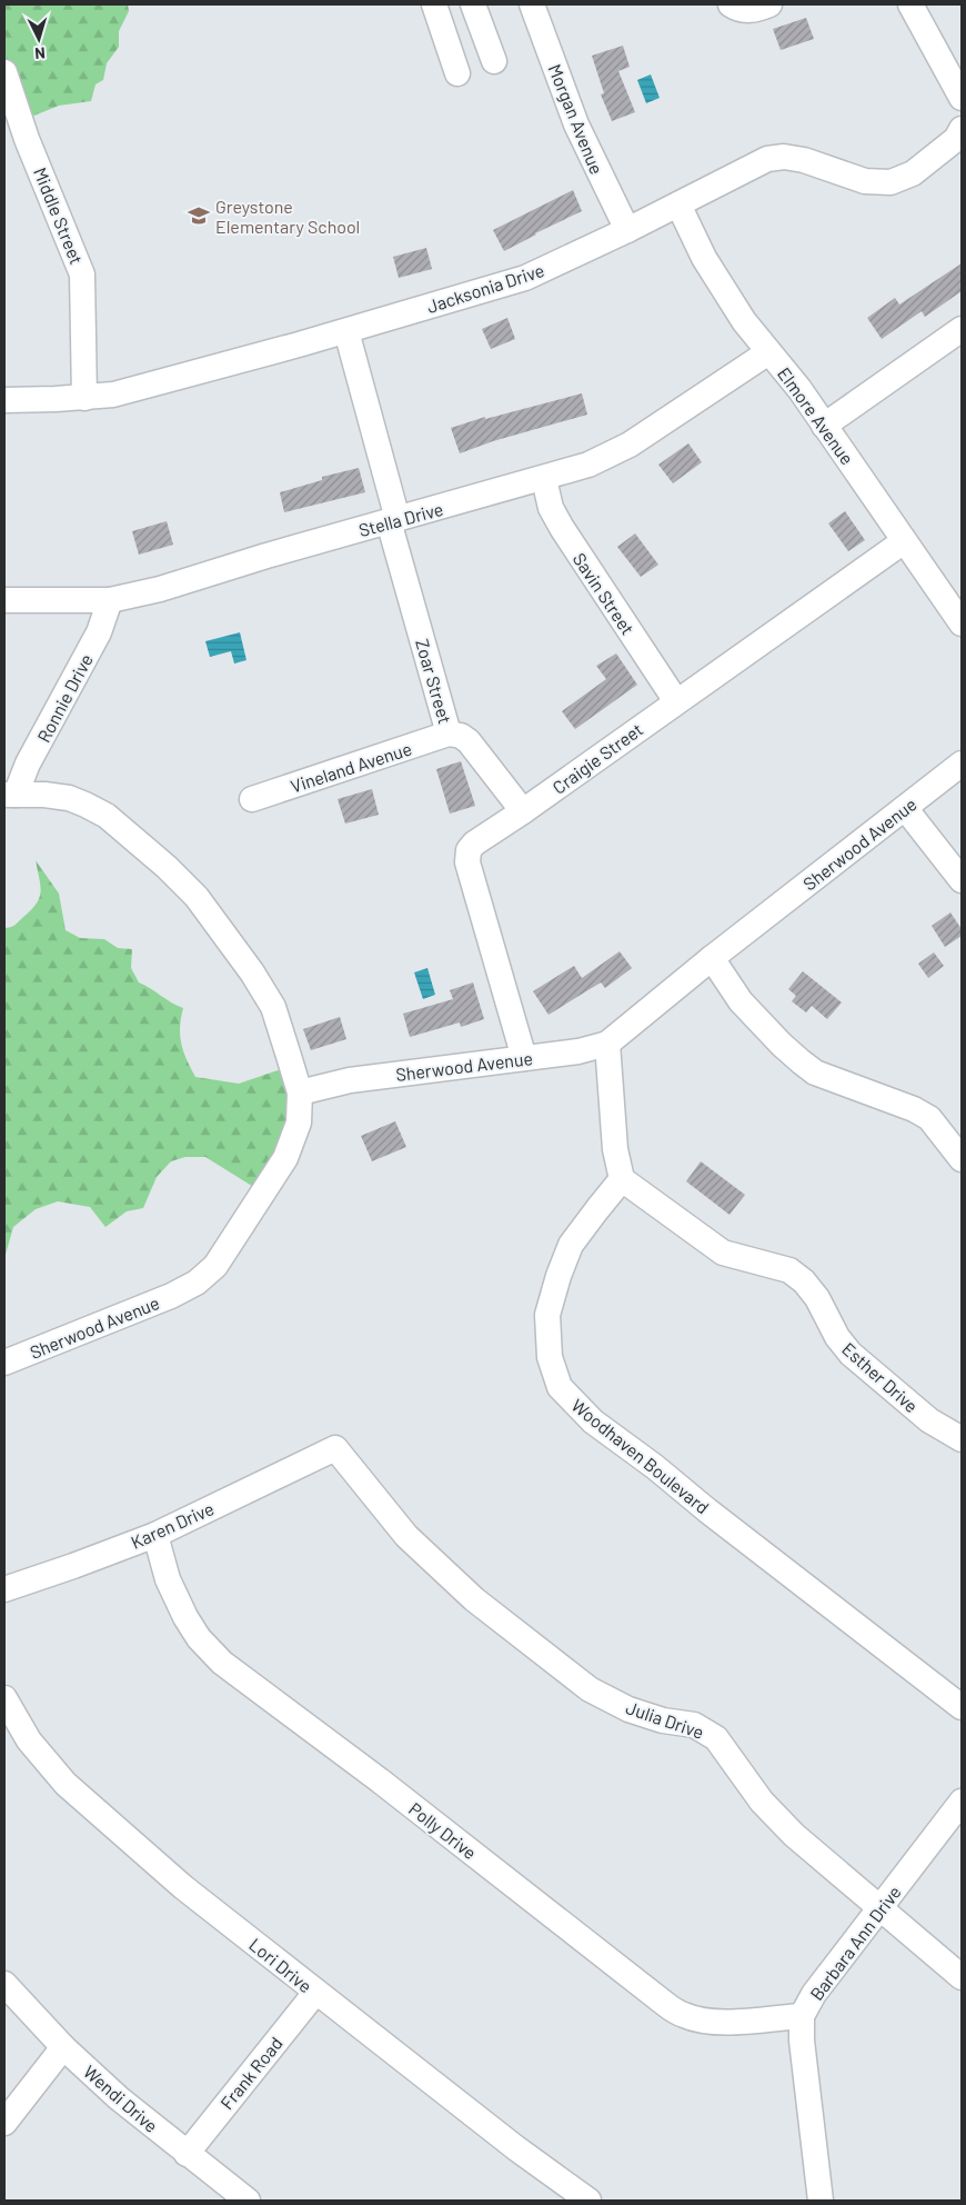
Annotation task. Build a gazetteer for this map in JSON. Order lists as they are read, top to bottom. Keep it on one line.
{"streets":{"street":["Morgan Avenue","Middle Street","Jacksonia Drive","Elmore Avenue","Stella Drive","Savin Street","Zoar Street","Ronnie Drive","Craigie Street","Vineland Avenue","Sherwood Avenue","Esther Drive","Woodhaven Boulevard","Karen Drive","Julia Drive","Polly Drive","Barbara Ann Drive","Lori Drive","Frank Road","Wendi Drive"]},"crossings":[["Morgan Avenue","Jacksonia Drive"],["Middle Street","Jacksonia Drive"],["Jacksonia Drive","Elmore Avenue"],["Jacksonia Drive","Zoar Street"],["Elmore Avenue","Stella Drive"],["Elmore Avenue","Craigie Street"],["Stella Drive","Savin Street"],["Stella Drive","Zoar Street"],["Stella Drive","Ronnie Drive"],["Savin Street","Craigie Street"],["Zoar Street","Craigie Street"],["Zoar Street","Vineland Avenue"],["Craigie Street","Sherwood Avenue"],["Esther Drive","Woodhaven Boulevard"],["Karen Drive","Julia Drive"],["Karen Drive","Polly Drive"],["Julia Drive","Barbara Ann Drive"],["Polly Drive","Barbara Ann Drive"],["Lori Drive","Frank Road"],["Frank Road","Wendi Drive"]],"places":{"school or university":["Greystone Elementary School"]},"north":"bottom"}
